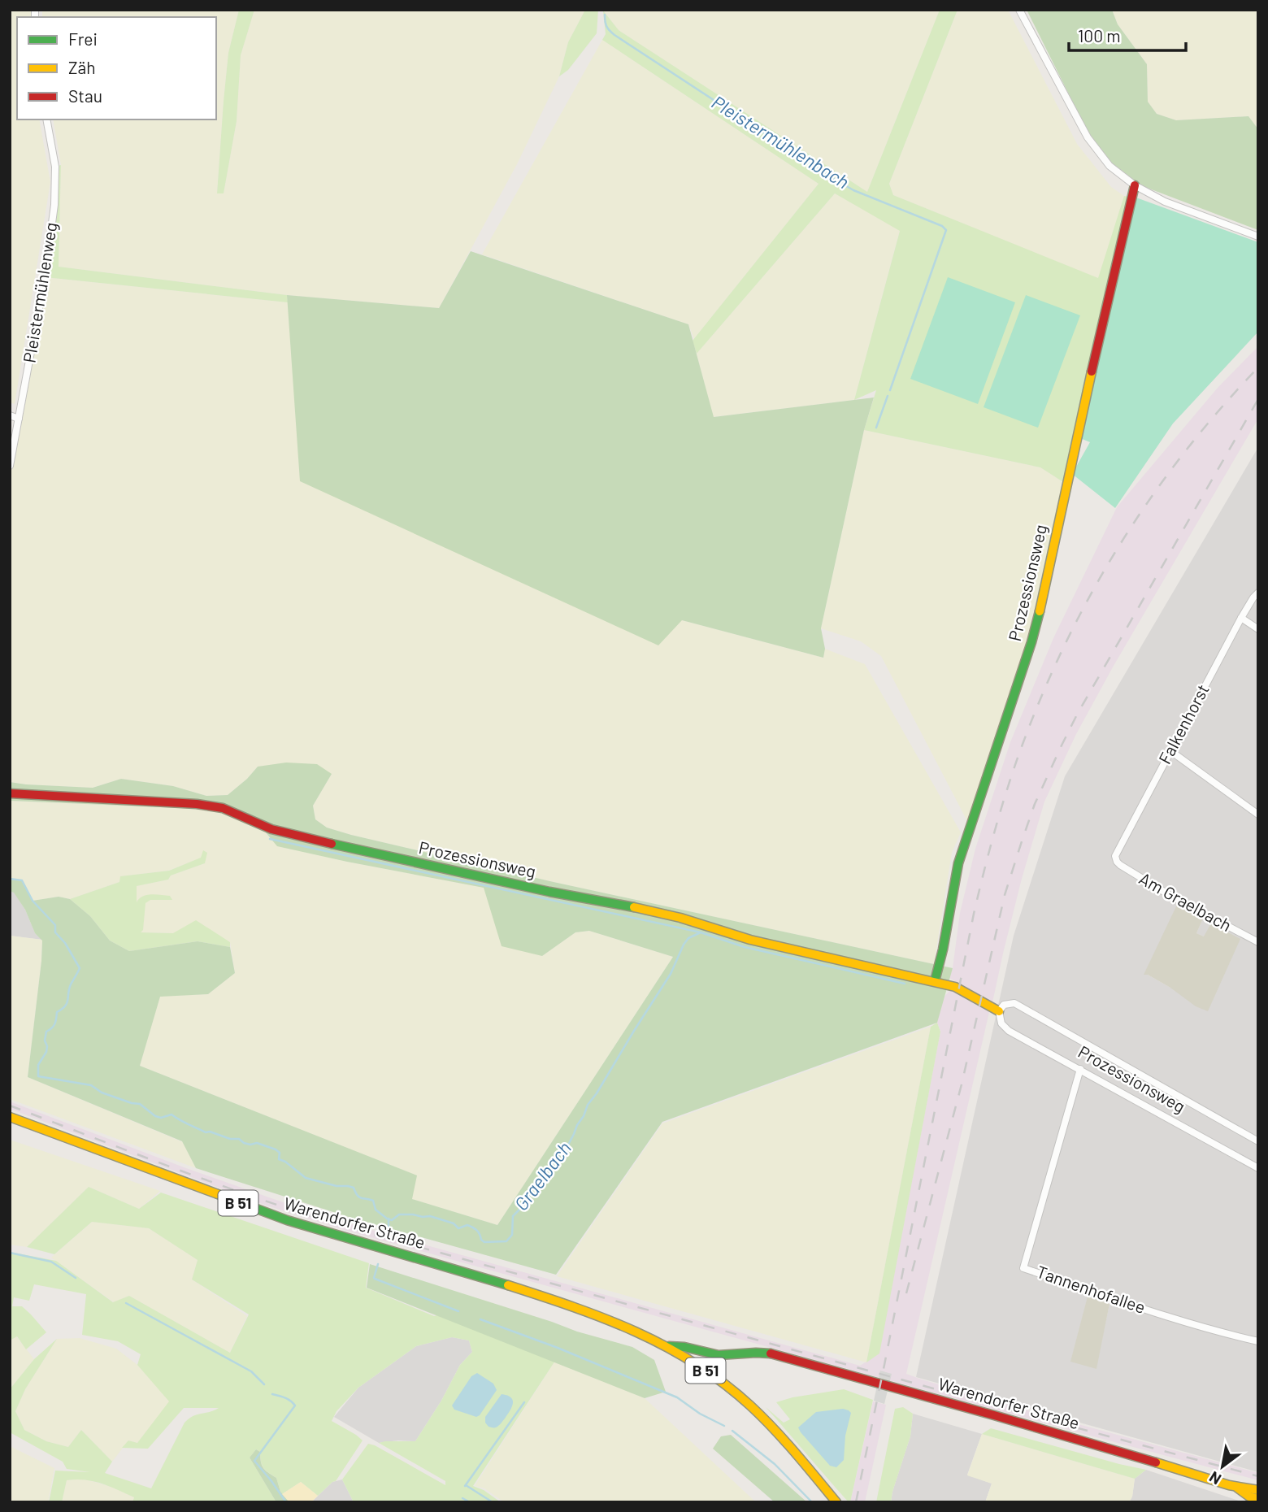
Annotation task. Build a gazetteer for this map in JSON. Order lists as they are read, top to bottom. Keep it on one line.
{"streets":{"main road":["Prozessionsweg","B 51","Warendorfer Straße"],"street":["Pleistermühlenweg","Falkenhorst","Am Graelbach","Tannenhofallee"]},"crossings":[["Prozessionsweg","Tannenhofallee"],["Falkenhorst","Am Graelbach"],["B 51","Warendorfer Straße"]],"water":["Pleistermühlenbach","Graelbach"],"legend":["Frei","Zäh","Stau"],"scale_bar":"100 m","north":"bottom left"}
